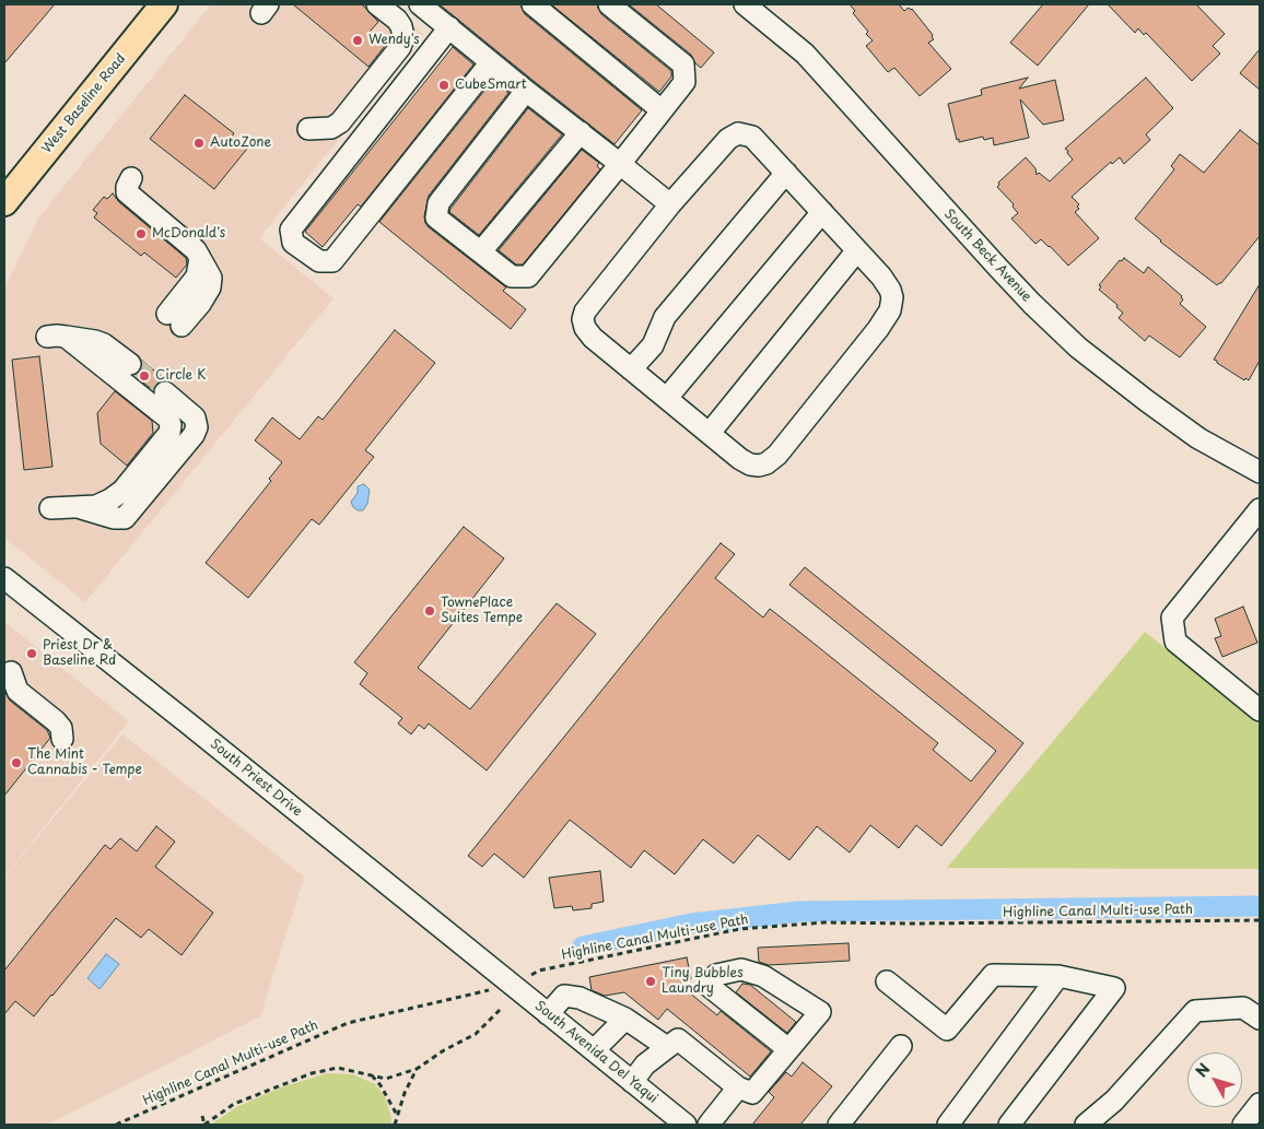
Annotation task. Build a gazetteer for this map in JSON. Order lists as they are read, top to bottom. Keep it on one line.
{"streets":{"main road":["West Baseline Road"],"street":["South Beck Avenue","South Priest Drive","South Avenida Del Yaqui"],"path":["Highline Canal Multi-use Path"]},"crossings":[["South Priest Drive","Highline Canal Multi-use Path"],["South Priest Drive","South Avenida Del Yaqui"],["Highline Canal Multi-use Path","South Avenida Del Yaqui"]],"places":["Wendy's","CubeSmart","AutoZone","McDonald's","Circle K","TownePlace Suites Tempe","Priest Dr & Baseline Rd","The Mint Cannabis - Tempe","Tiny Bubbles Laundry"],"north":"top left"}
